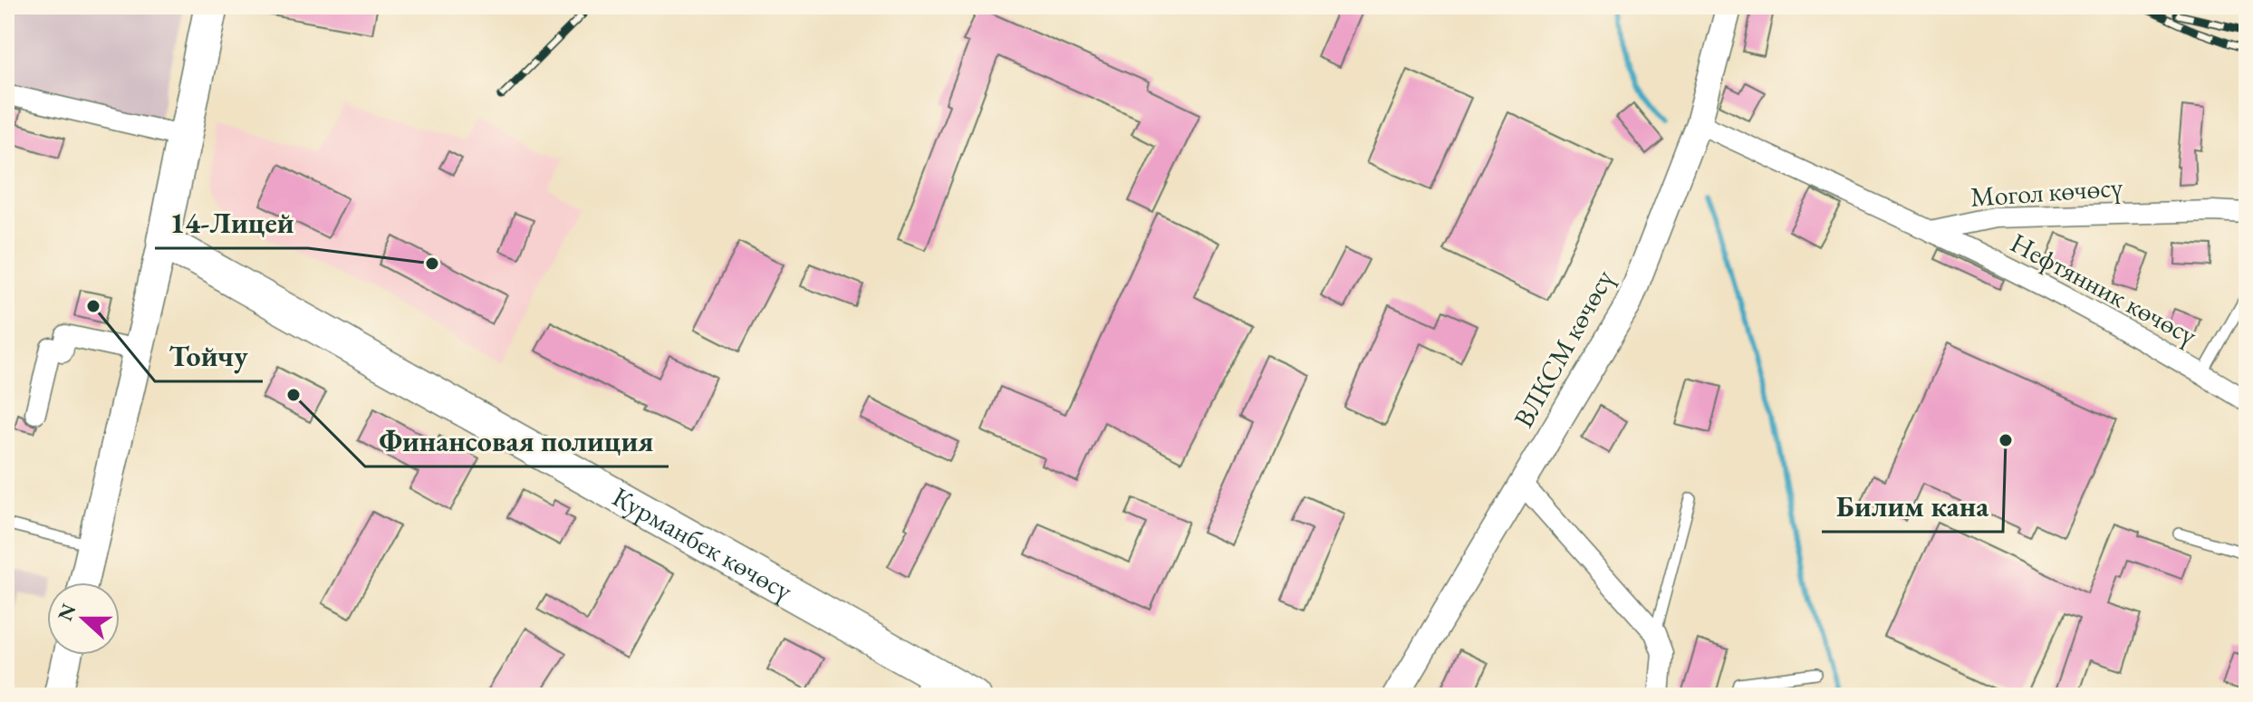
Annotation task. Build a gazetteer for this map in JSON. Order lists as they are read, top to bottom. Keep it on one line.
{"streets":{"main road":["Курманбек көчөсү"],"street":["Могол көчөсү","Нефтянник көчөсү","ВЛКСМ көчөсү"]},"crossings":[["Могол көчөсү","Нефтянник көчөсү"]],"places":["14-Лицей","Тойчу","Финансовая полиция","Билим кана"],"north":"left"}
